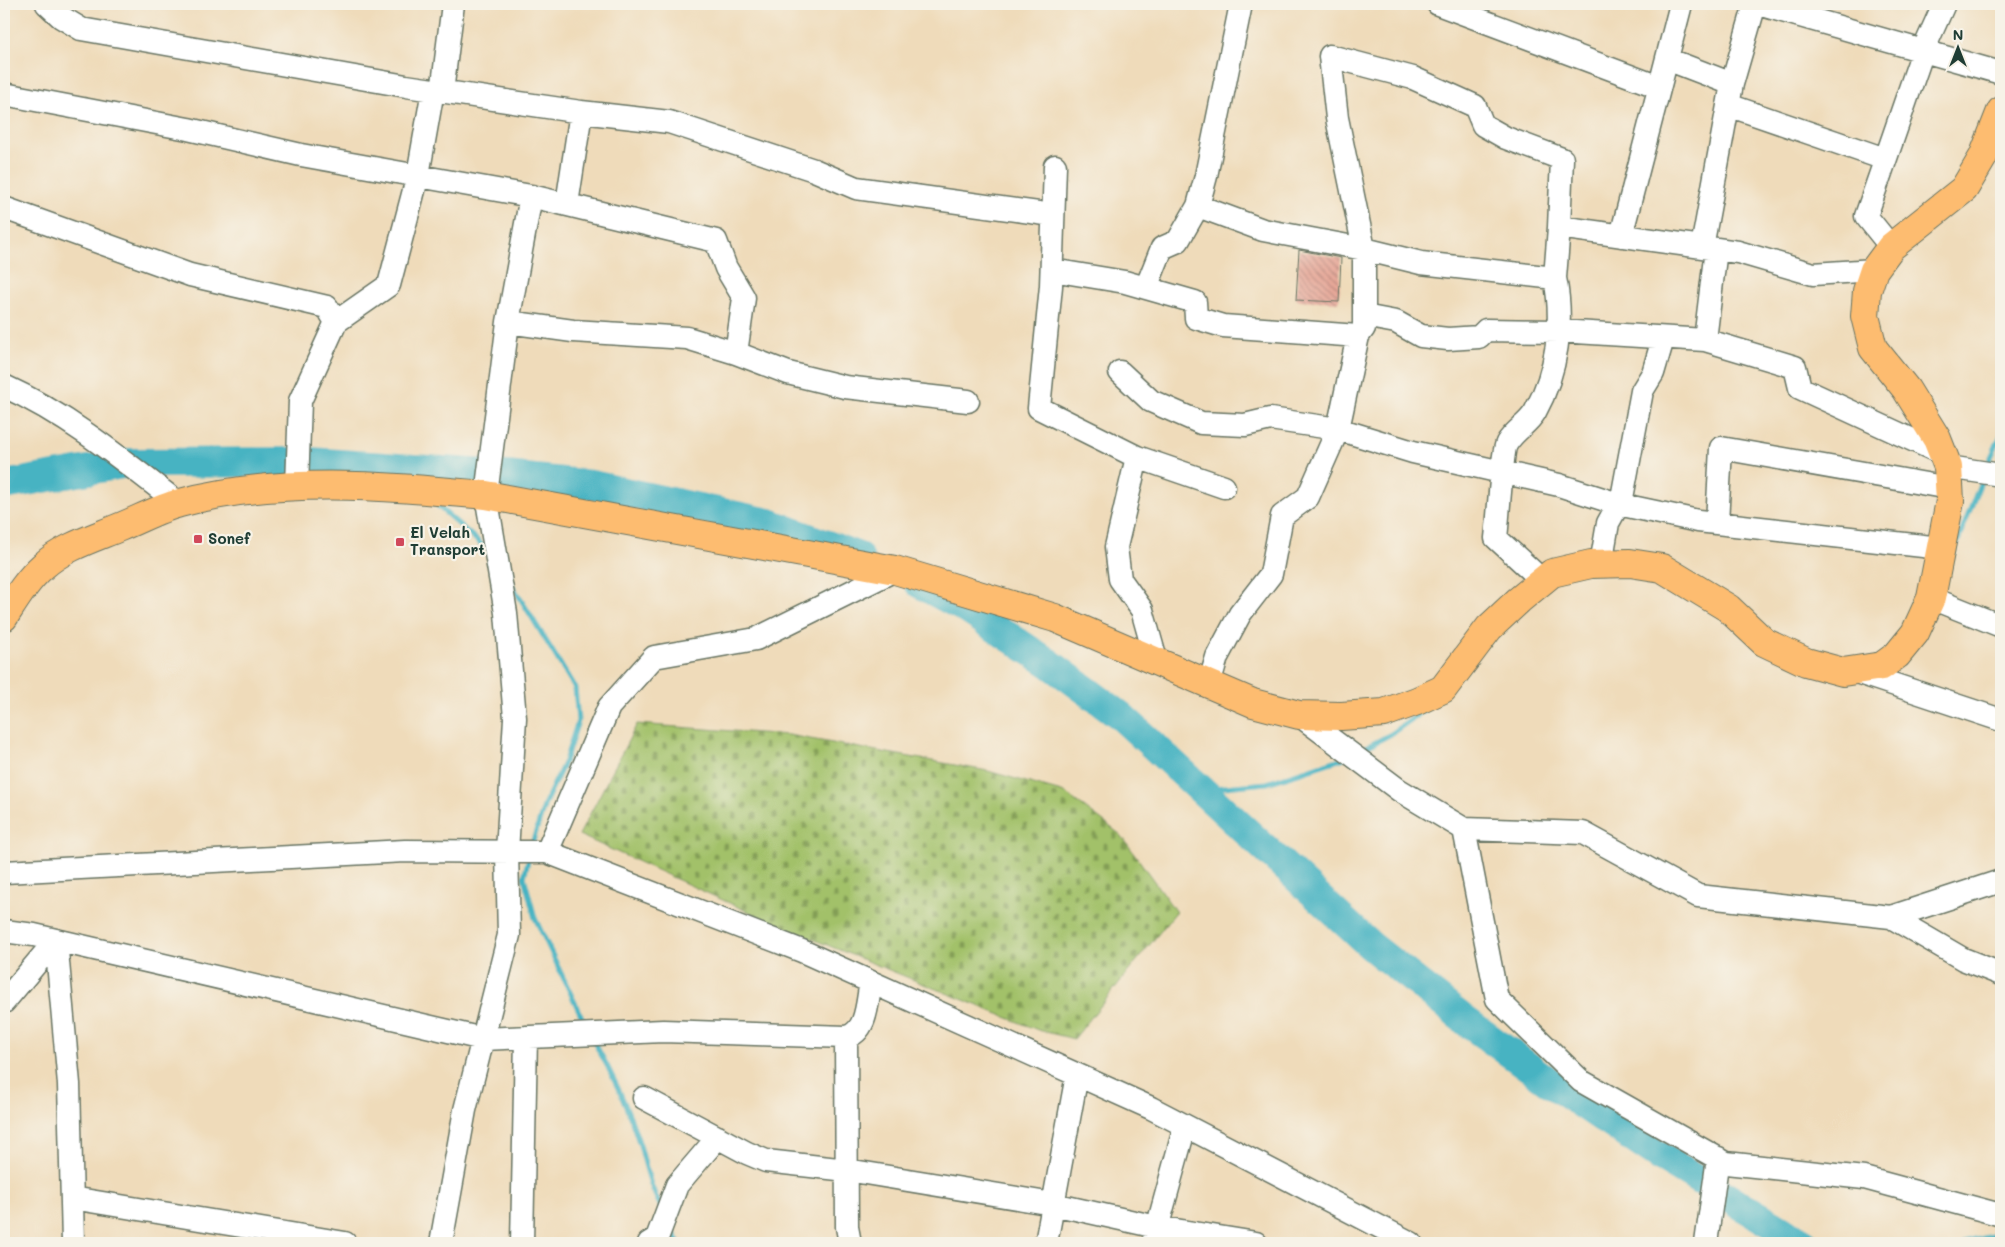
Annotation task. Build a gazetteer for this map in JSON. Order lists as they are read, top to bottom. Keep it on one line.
{"places":{"transit":["Sonef","El Velah Transport"]},"north":"top"}
